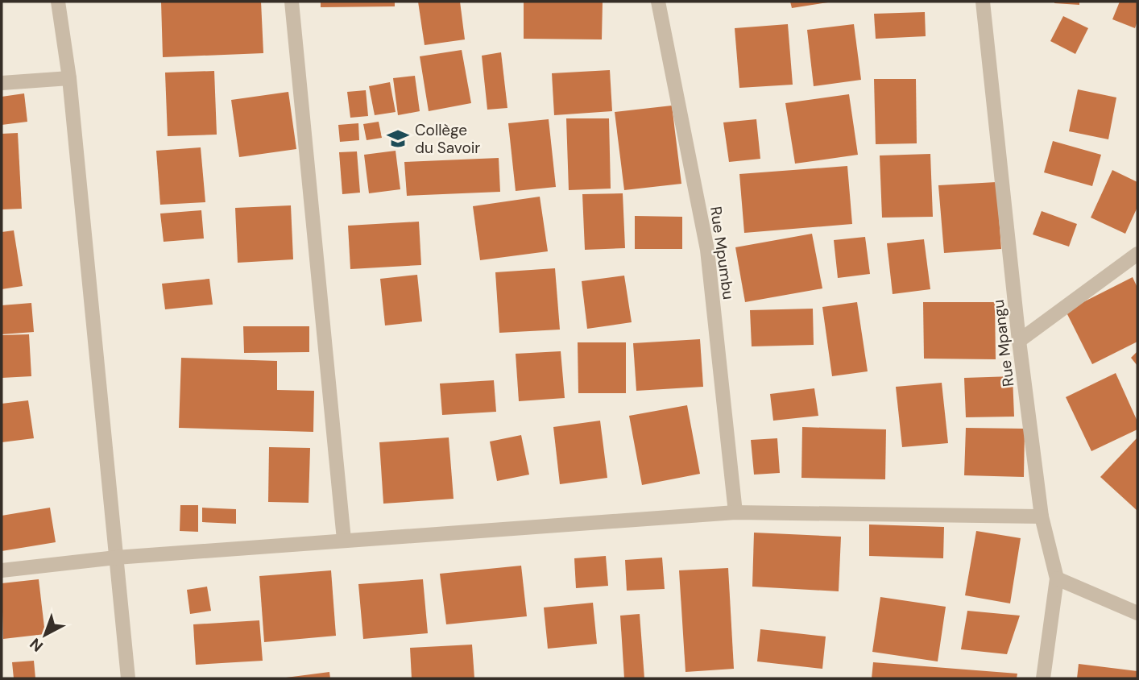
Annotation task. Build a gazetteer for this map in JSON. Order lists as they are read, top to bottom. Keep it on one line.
{"streets":{"street":["Rue Mpumbu","Rue Mpangu"]},"places":{"school or university":["Collège du Savoir"]},"north":"bottom left"}
